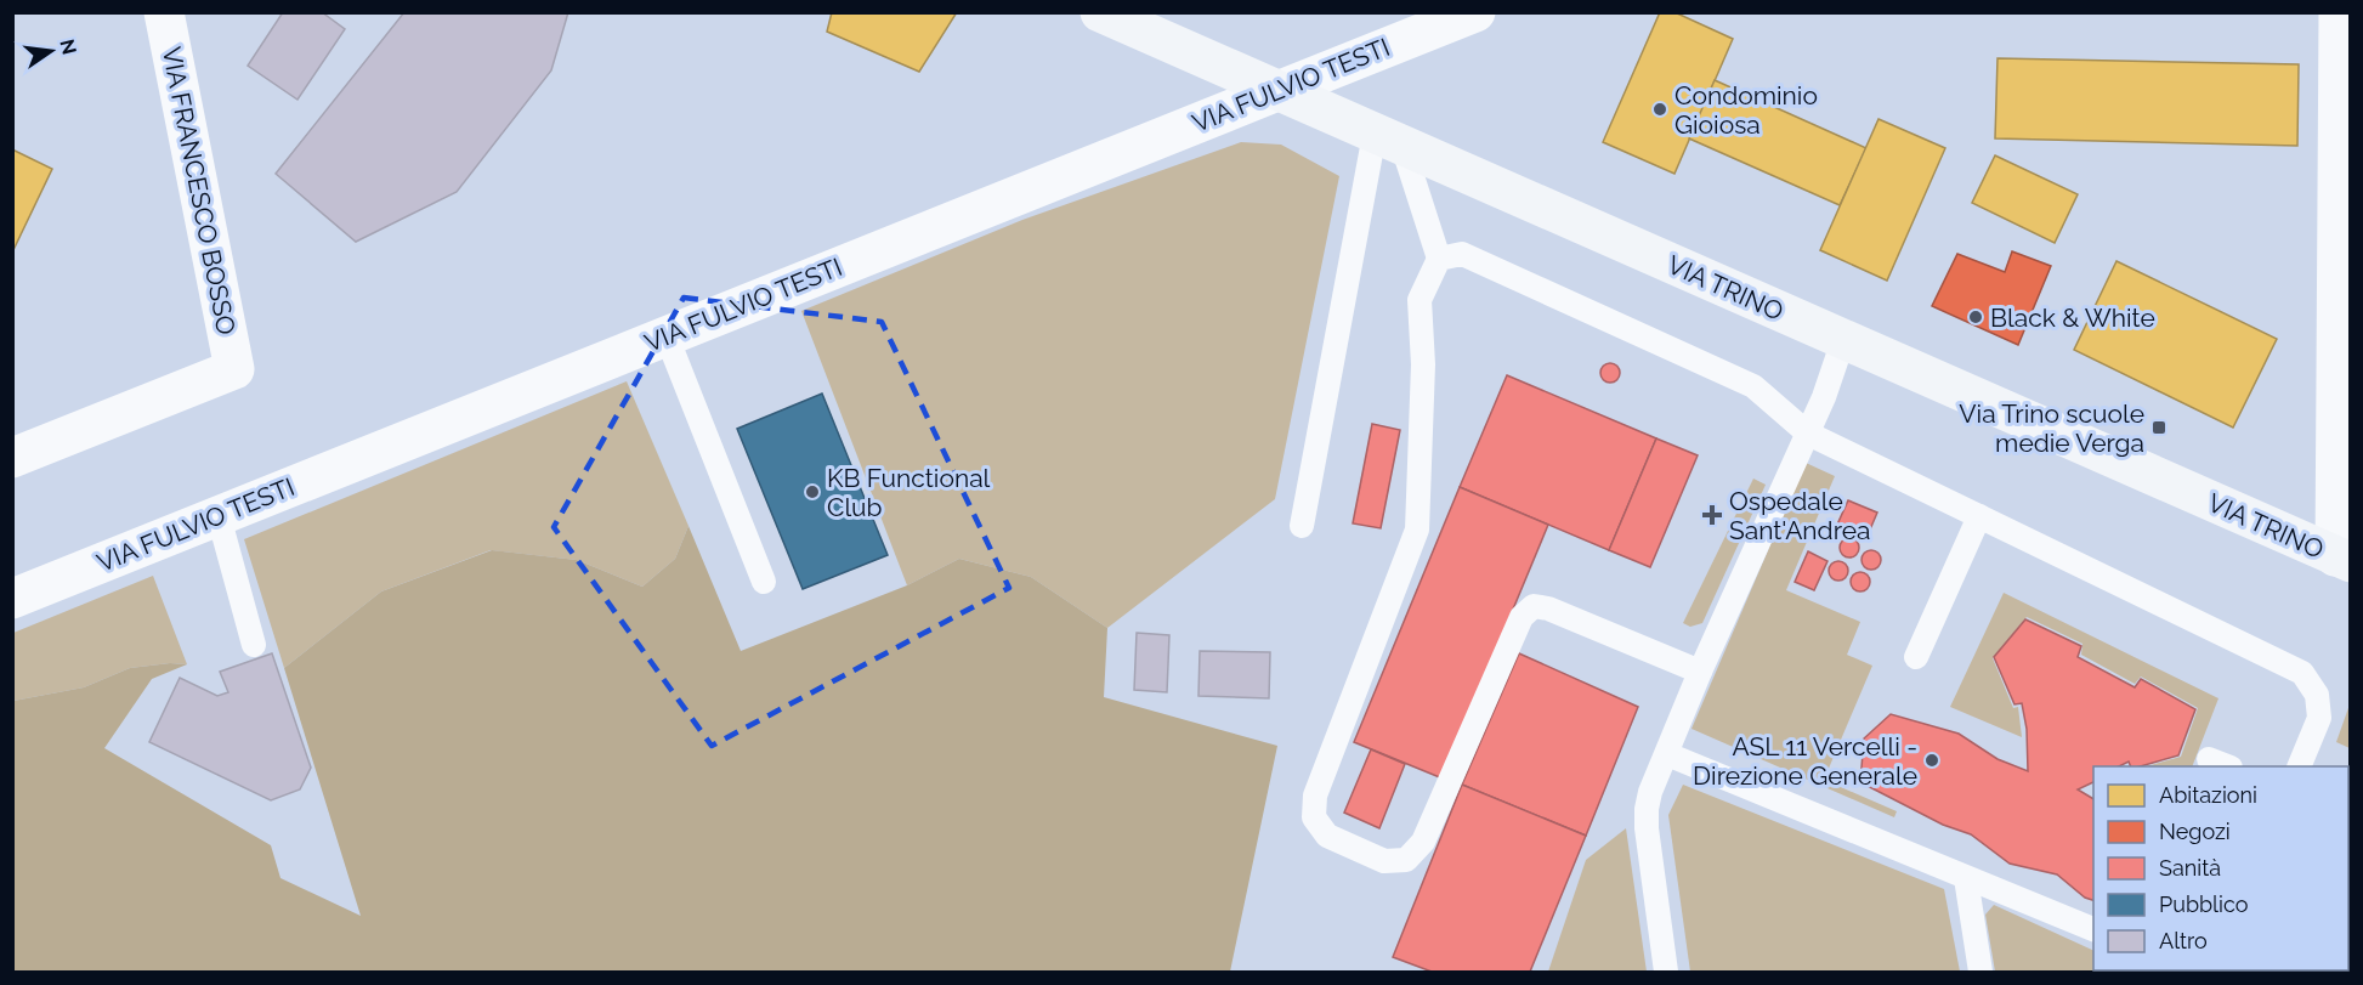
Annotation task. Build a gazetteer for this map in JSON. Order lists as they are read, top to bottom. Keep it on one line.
{"streets":{"main road":["VIA TRINO"],"street":["VIA FULVIO TESTI","VIA FRANCESCO BOSSO"]},"crossings":[["VIA FULVIO TESTI","VIA TRINO"]],"places":{"other":["Condominio Gioiosa","Black & White","KB Functional Club","ASL 11 Vercelli - Direzione Generale"],"transit":["Via Trino scuole medie Verga"],"health":["Ospedale Sant'Andrea"]},"legend":["Abitazioni","Negozi","Sanità","Pubblico","Altro"],"north":"right"}
